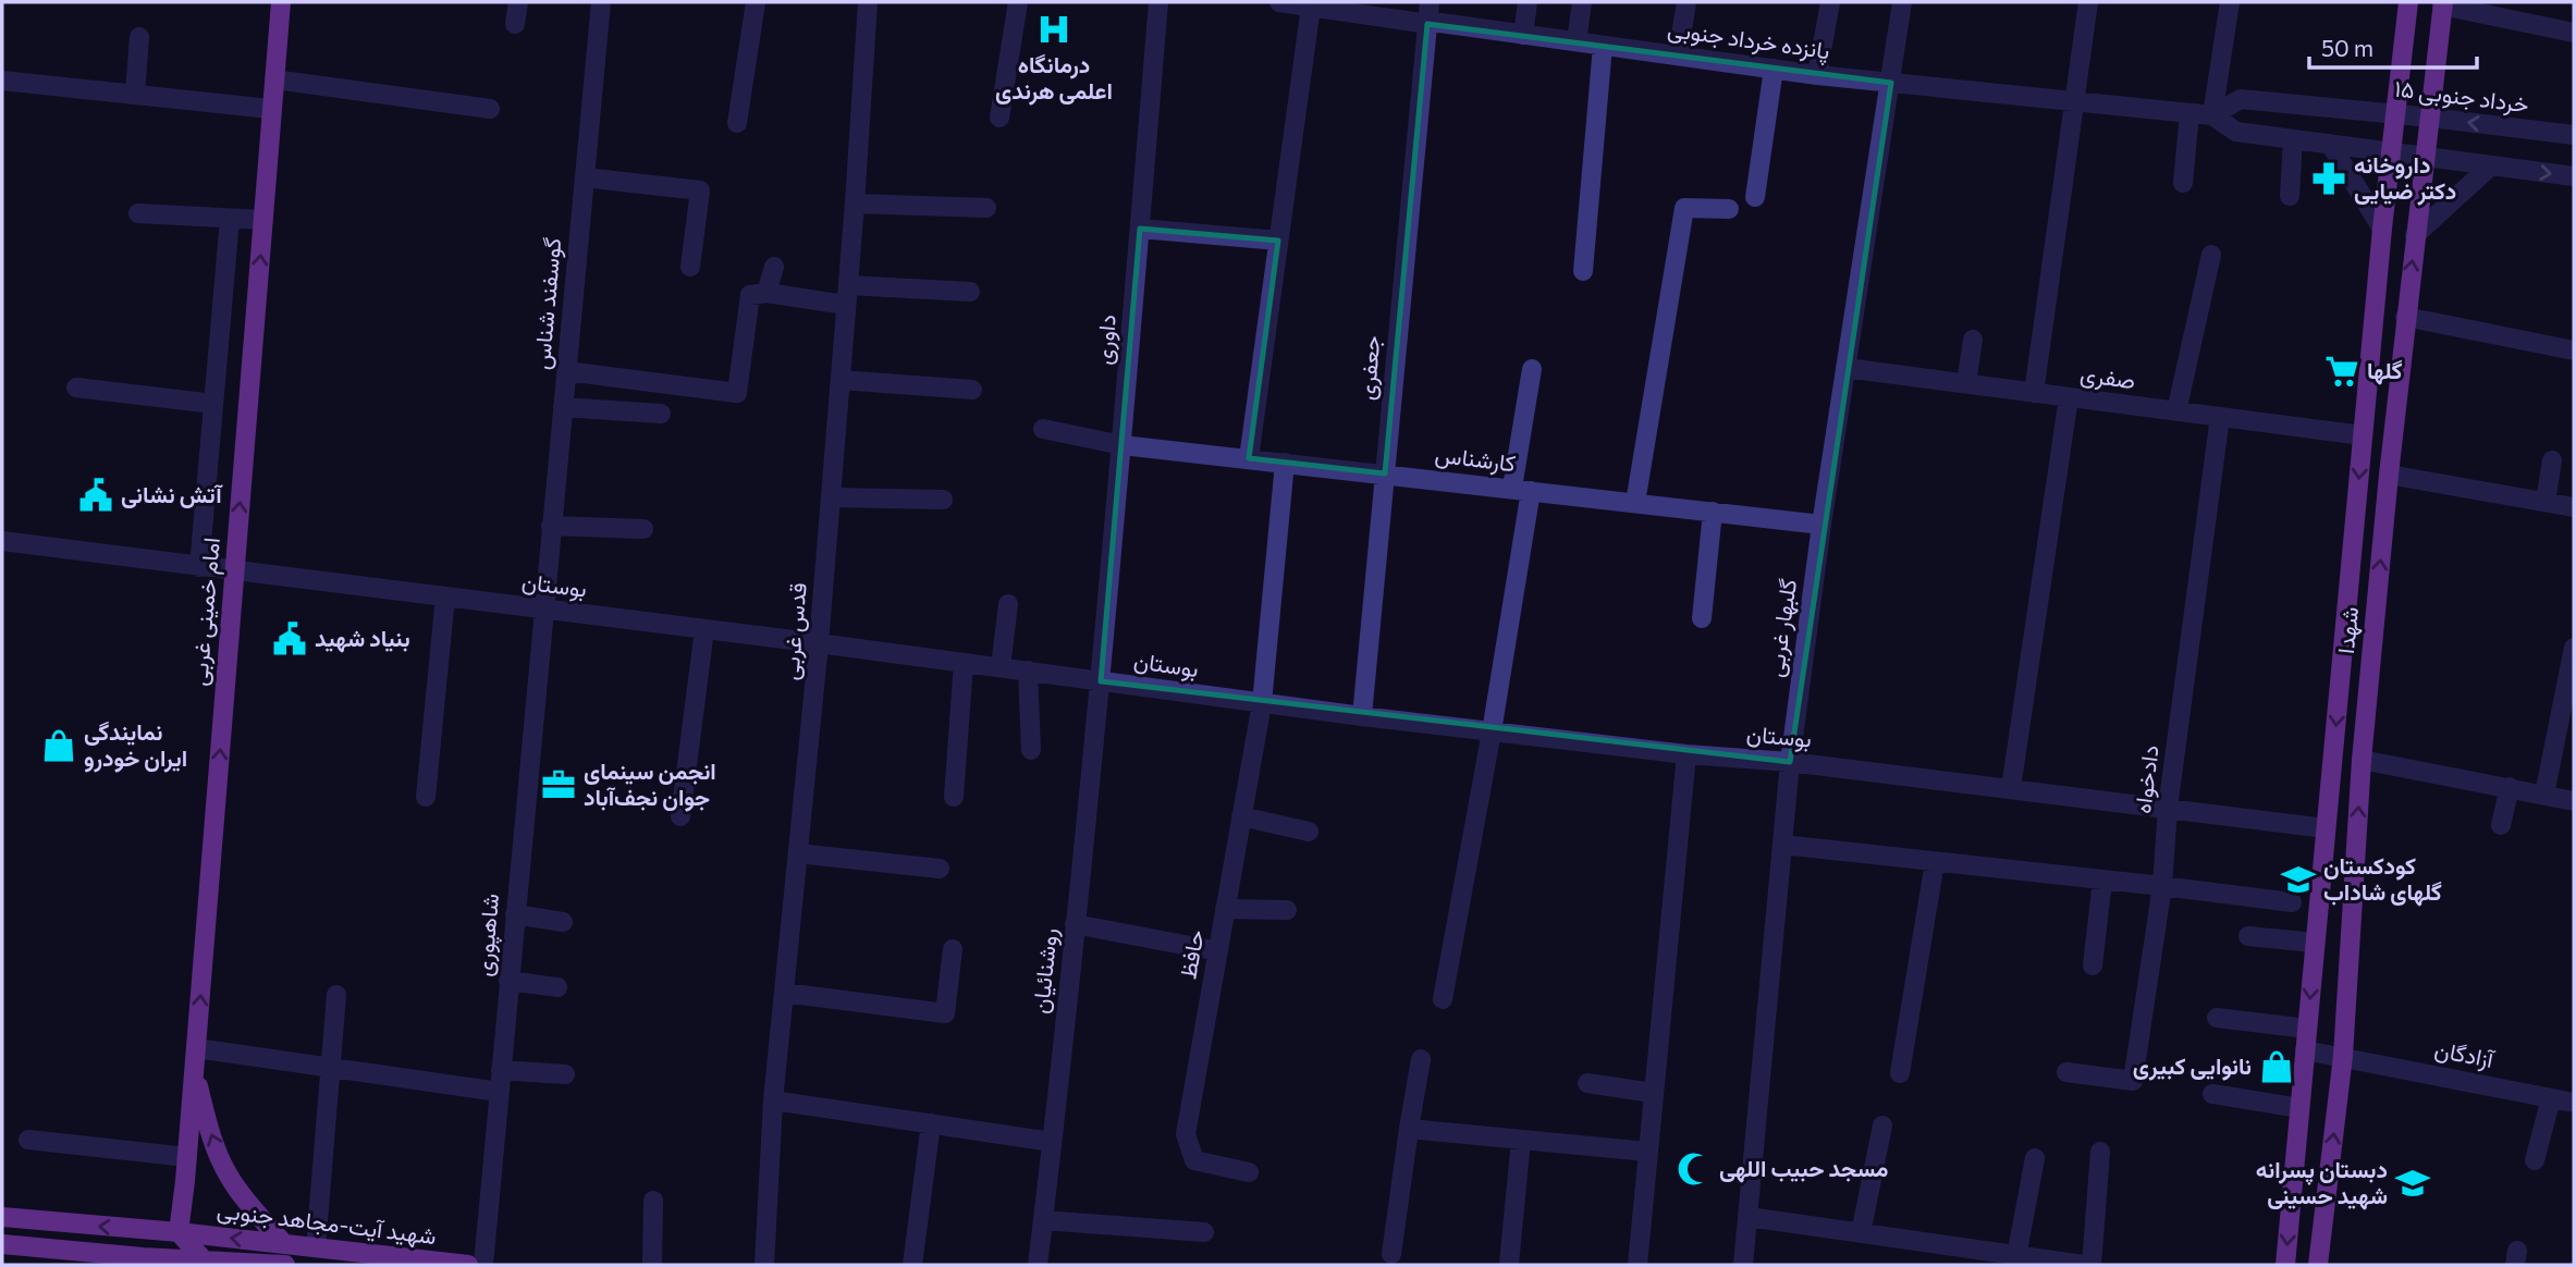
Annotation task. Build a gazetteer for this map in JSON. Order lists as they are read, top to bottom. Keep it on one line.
{"streets":{"main road":["امام خمینی غربی","شهدا","شهید آیت-مجاهد جنوبی"],"street":["پانزده خرداد جنوبی","۱۵ خرداد جنوبی","گوسفند شناس","داوری","جعفری","صفری","کارشناس","بوستان","گلبهار غربی","قدس غربی","دادخواه","شاهپوری","حافظ","روشنائیان","آزادگان"]},"crossings":[["پانزده خرداد جنوبی","۱۵ خرداد جنوبی"],["پانزده خرداد جنوبی","جعفری"],["پانزده خرداد جنوبی","گلبهار غربی"],["۱۵ خرداد جنوبی","شهدا"],["گوسفند شناس","بوستان"],["گوسفند شناس","شاهپوری"],["داوری","کارشناس"],["داوری","بوستان"],["داوری","روشنائیان"],["جعفری","کارشناس"],["جعفری","بوستان"],["صفری","گلبهار غربی"],["صفری","شهدا"],["صفری","دادخواه"],["کارشناس","گلبهار غربی"],["کارشناس","حافظ"],["بوستان","امام خمینی غربی"],["بوستان","گلبهار غربی"],["بوستان","شهدا"],["بوستان","قدس غربی"],["بوستان","دادخواه"],["بوستان","شاهپوری"],["بوستان","حافظ"],["بوستان","روشنائیان"],["امام خمینی غربی","شهید آیت-مجاهد جنوبی"],["شهدا","آزادگان"]],"one_way":["امام خمینی غربی"],"places":{"hospital":["درمانگاه اعلمی هرندی"],"pharmacy":["داروخانه دکتر ضیایی"],"supermarket":["گلها"],"public building":["آتش نشانی","بنیاد شهید"],"shop":["نمایندگی ایران خودرو","نانوایی کبیری"],"office":["انجمن سینمای جوان نجف‌آباد"],"school or university":["کودکستان گلهای شاداب","دبستان پسرانه شهید حسینی"],"mosque":["مسجد حبیب اللهی"]},"scale_bar":"50 m"}
